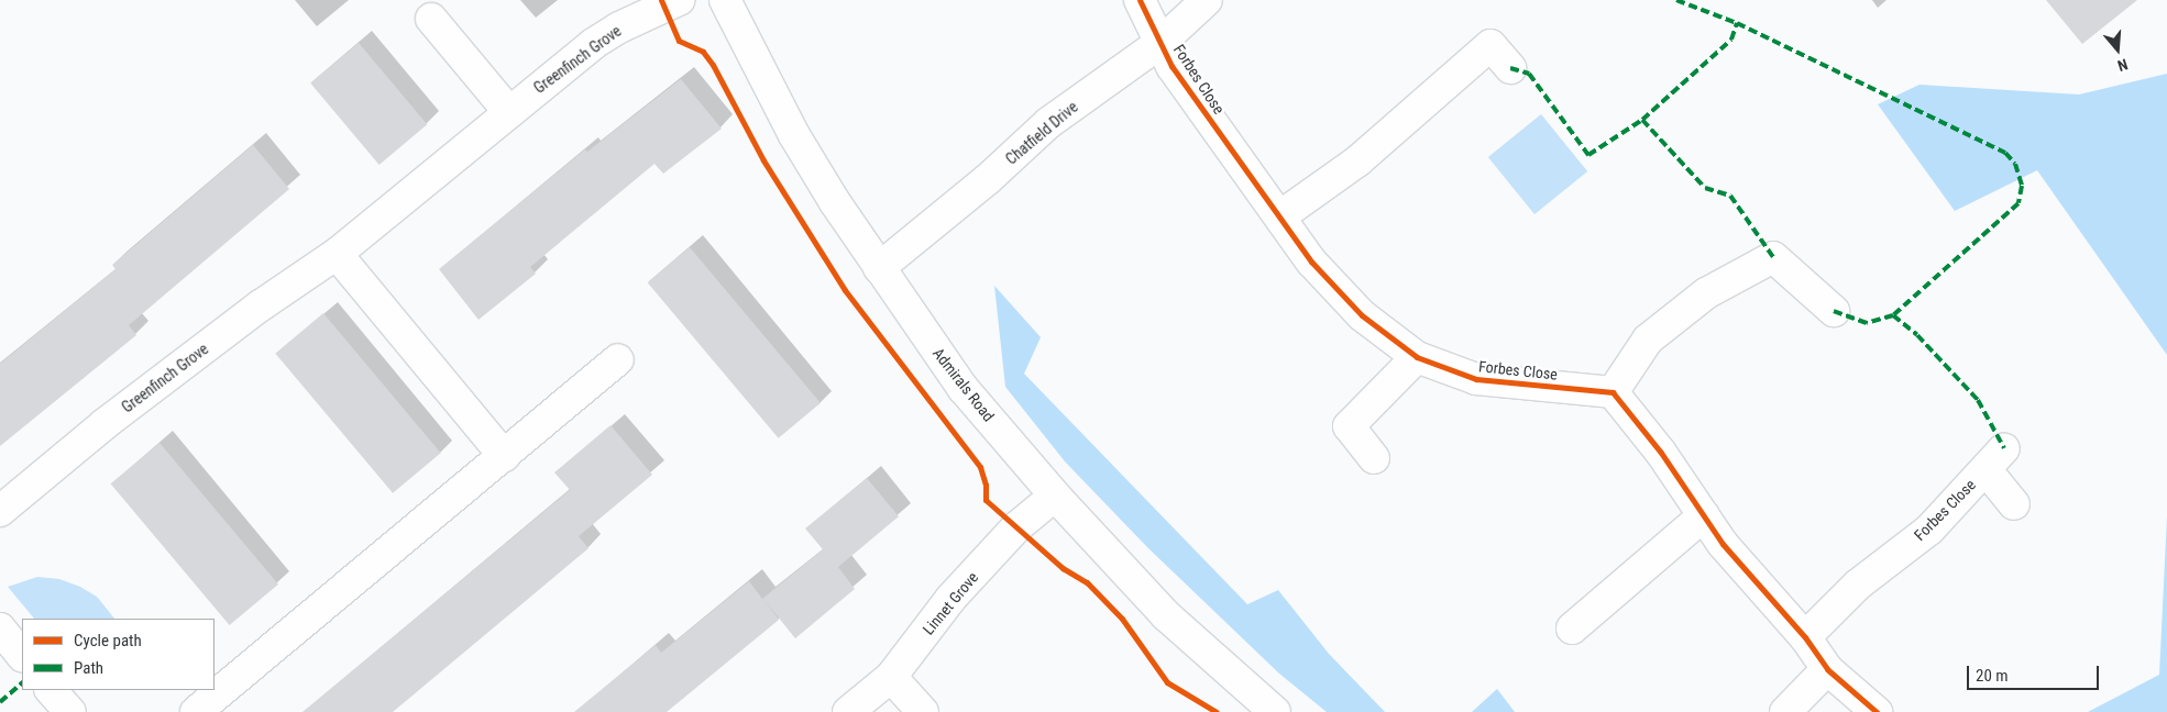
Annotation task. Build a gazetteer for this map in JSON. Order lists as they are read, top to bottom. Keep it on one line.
{"streets":{"street":["Greenfinch Grove","Forbes Close","Chatfield Drive","Admirals Road","Linnet Grove"]},"crossings":[["Forbes Close","Chatfield Drive"],["Chatfield Drive","Admirals Road"],["Admirals Road","Linnet Grove"]],"legend":["Cycle path","Path"],"scale_bar":"20 m","north":"bottom"}
